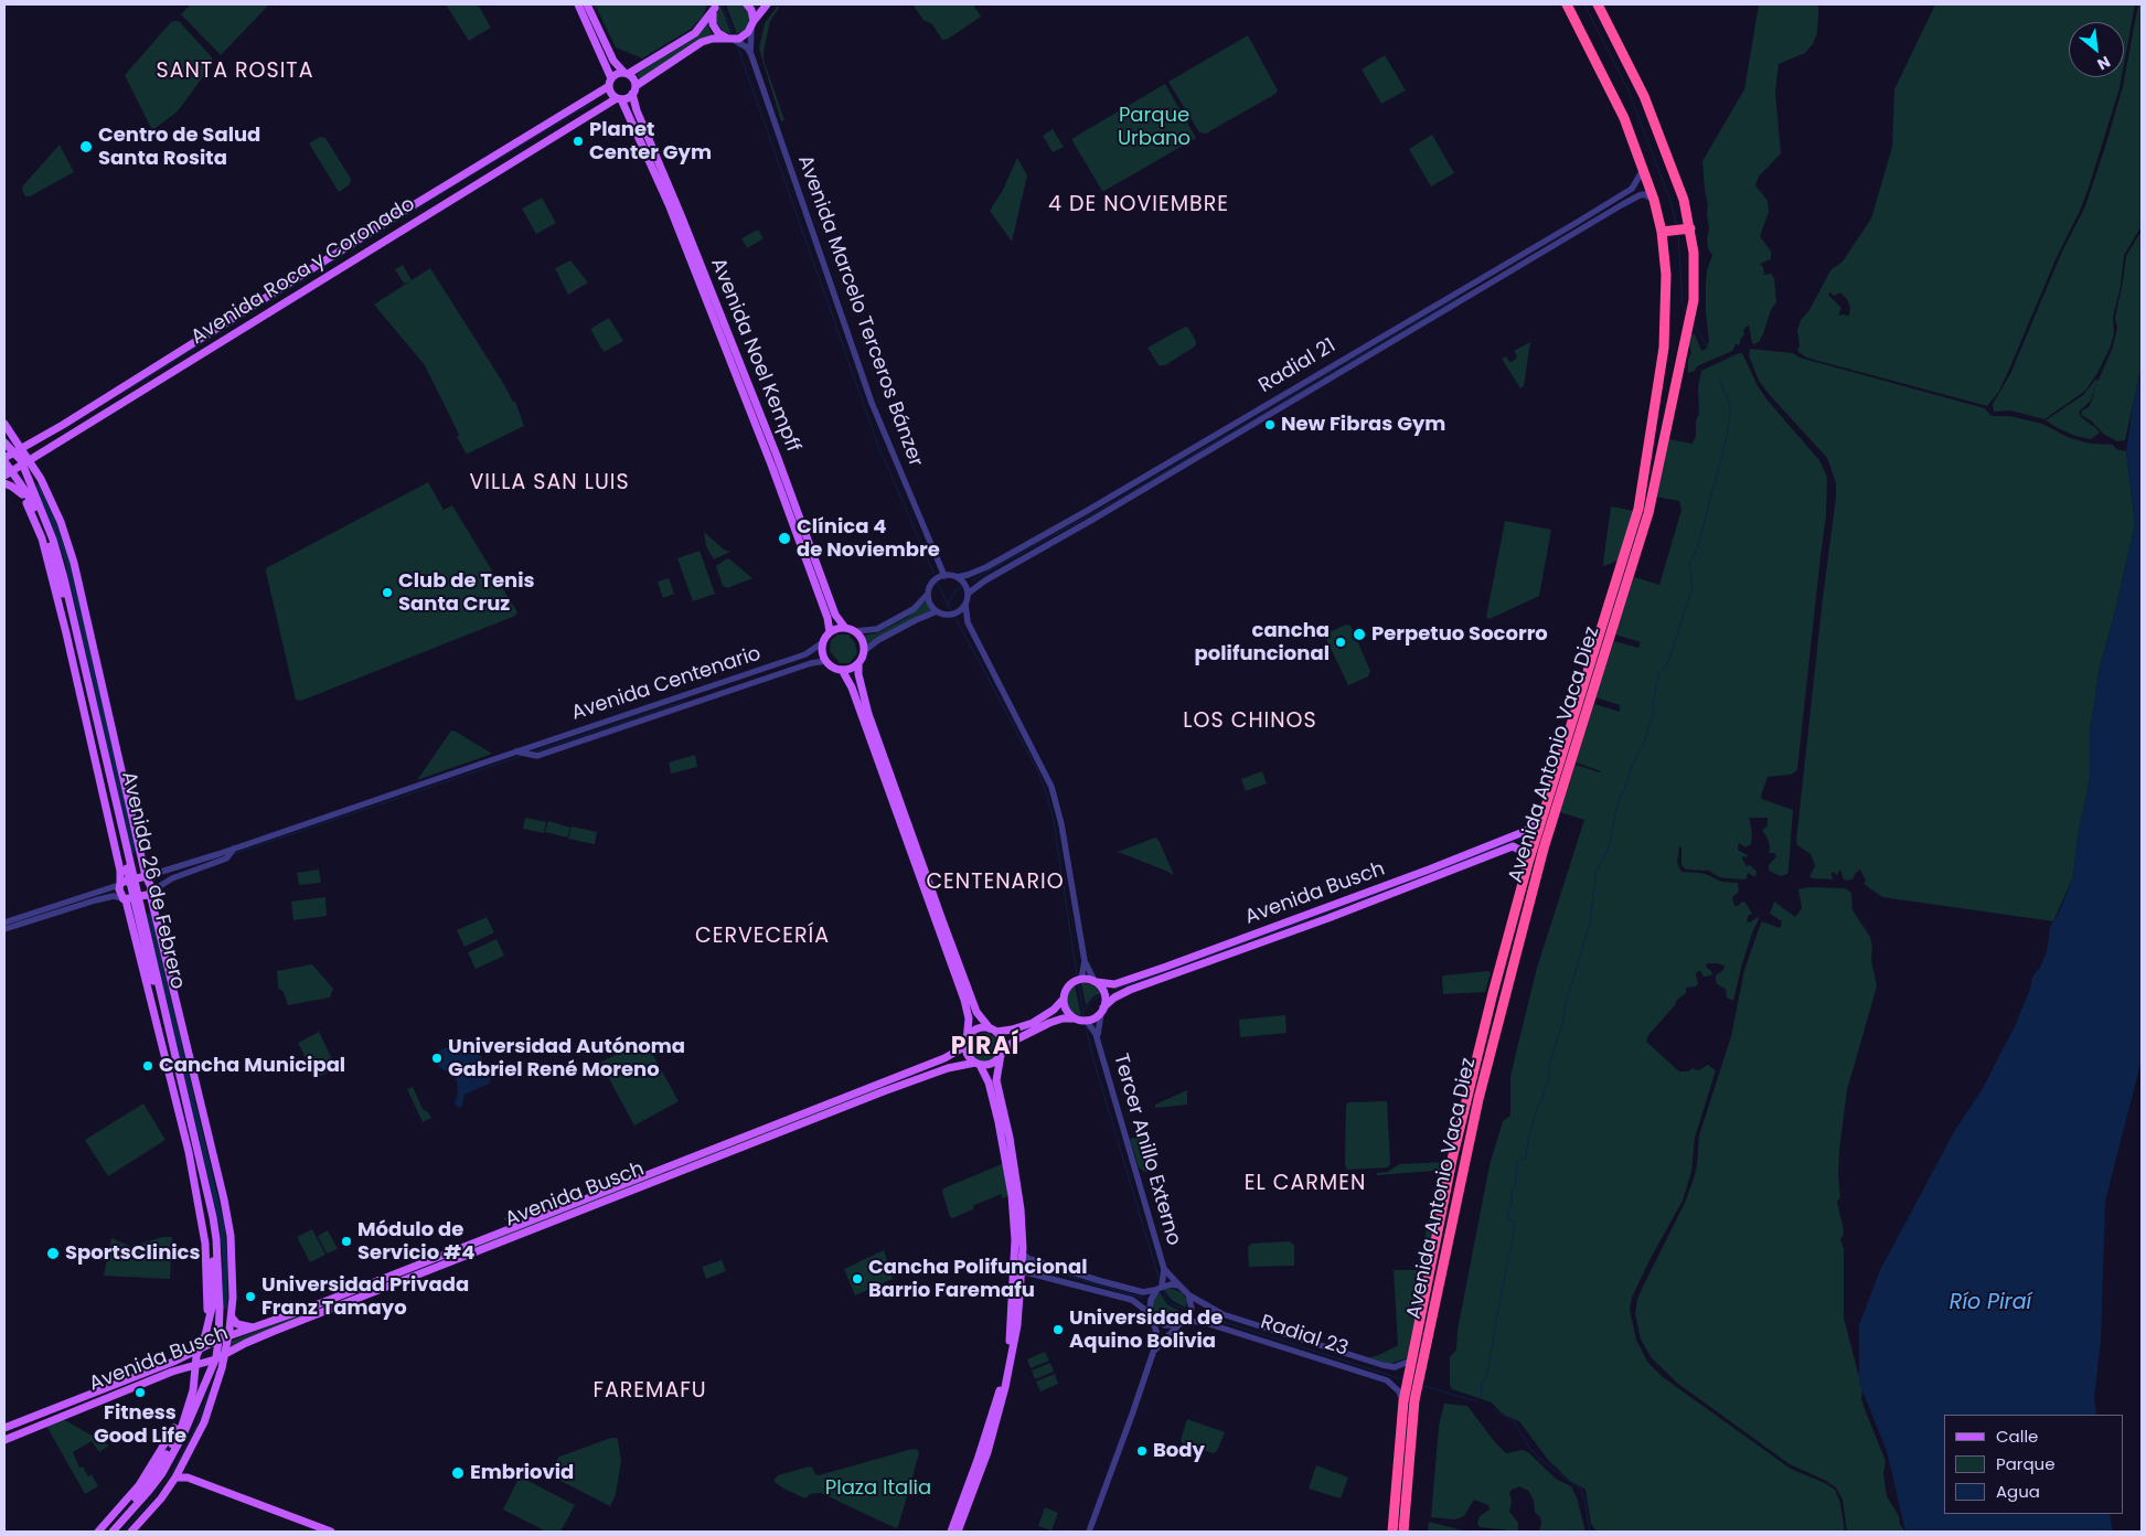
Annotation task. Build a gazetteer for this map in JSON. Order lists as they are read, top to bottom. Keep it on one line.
{"streets":{"highway":["Avenida Antonio Vaca Diez"],"main road":["Avenida Roca y Coronado","Avenida Noel Kempff","Avenida 26 de Febrero","Avenida Busch"],"street":["Avenida Marcelo Terceros Bánzer","Radial 21","Avenida Centenario","Tercer Anillo Externo","Radial 23"]},"crossings":[["Avenida Roca y Coronado","Avenida Noel Kempff"],["Avenida Roca y Coronado","Avenida 26 de Febrero"],["Avenida Marcelo Terceros Bánzer","Radial 21"],["Avenida Noel Kempff","Avenida Centenario"],["Radial 21","Avenida Antonio Vaca Diez"],["Avenida Centenario","Avenida 26 de Febrero"],["Avenida Antonio Vaca Diez","Avenida Busch"],["Avenida Antonio Vaca Diez","Radial 23"],["Avenida 26 de Febrero","Avenida Busch"],["Avenida Busch","Tercer Anillo Externo"],["Tercer Anillo Externo","Radial 23"]],"districts":["SANTA ROSITA","4 DE NOVIEMBRE","VILLA SAN LUIS","LOS CHINOS","CENTENARIO","CERVECERÍA","PIRAÍ","EL CARMEN","FAREMAFU"],"water":["Río Piraí"],"parks":["Parque Urbano","Plaza Italia"],"places":["Planet Center Gym","Centro de Salud Santa Rosita","New Fibras Gym","Clínica 4 de Noviembre","Club de Tenis Santa Cruz","Perpetuo Socorro","cancha polifuncional","Universidad Autónoma Gabriel René Moreno","Cancha Municipal","Módulo de Servicio #4","SportsClinics","Cancha Polifuncional Barrio Faremafu","Universidad Privada Franz Tamayo","Universidad de Aquino Bolivia","Fitness Good Life","Body","Embriovid"],"legend":["Calle","Parque","Agua"],"north":"bottom right"}
